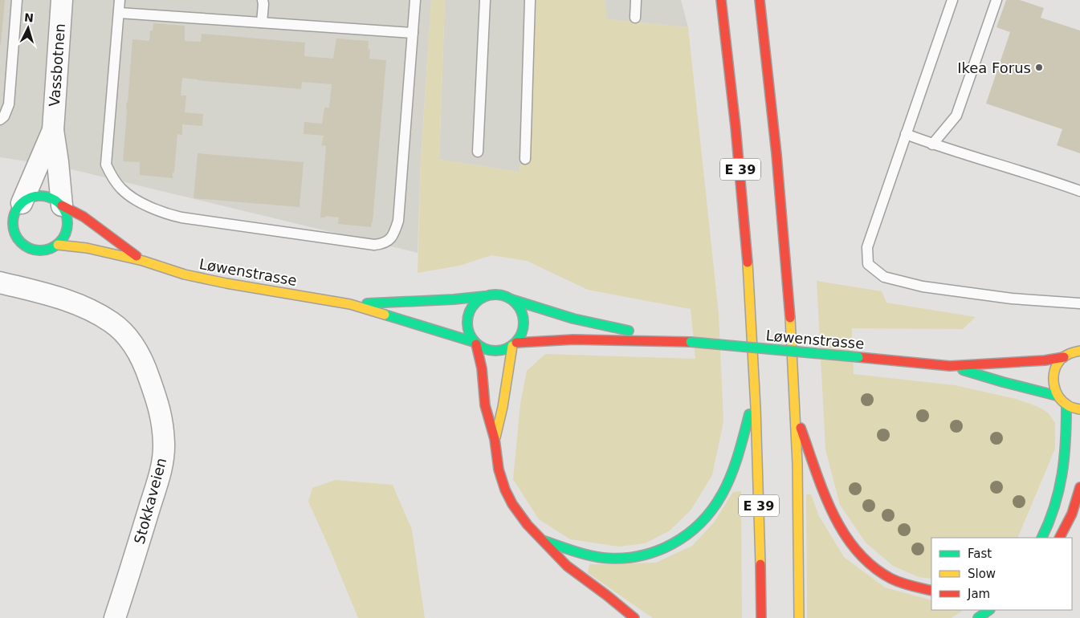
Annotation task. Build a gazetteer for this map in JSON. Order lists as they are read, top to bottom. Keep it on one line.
{"streets":{"main road":["E 39","Løwenstrasse"],"street":["Vassbotnen","Stokkaveien"]},"crossings":[["Vassbotnen","Løwenstrasse"],["E 39","Løwenstrasse"]],"places":["Ikea Forus"],"legend":["Fast","Slow","Jam"],"north":"top"}
